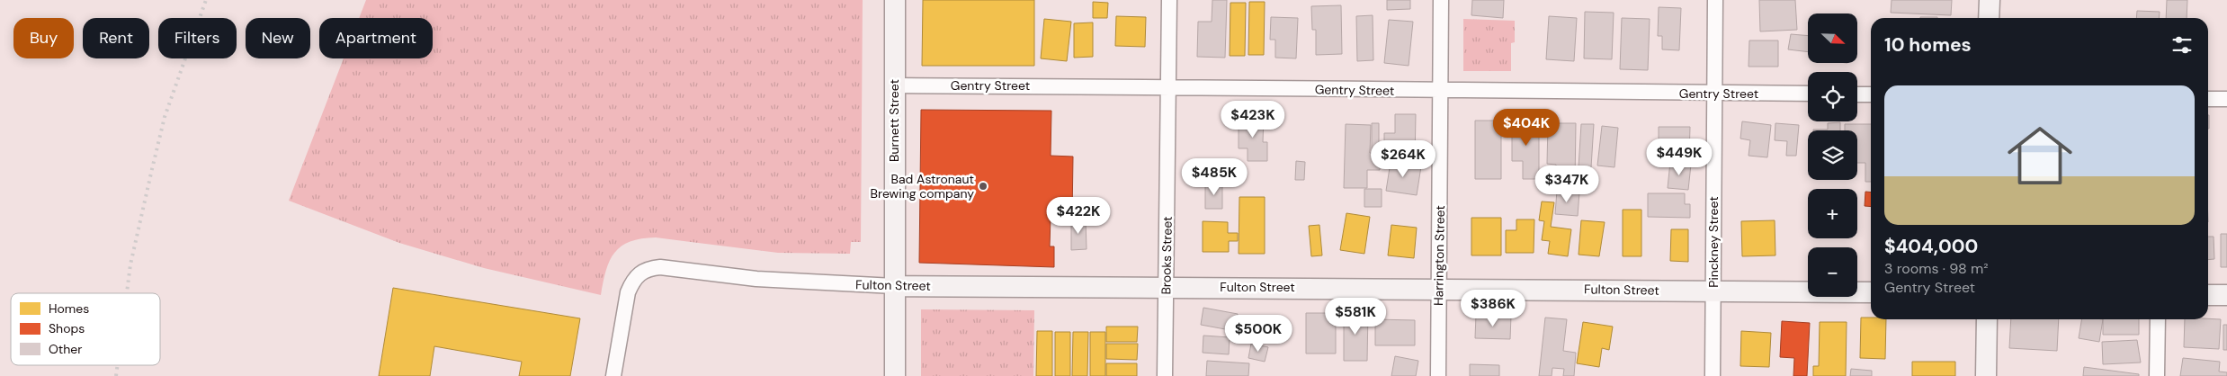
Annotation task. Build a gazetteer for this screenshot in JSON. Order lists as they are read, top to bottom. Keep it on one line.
{"streets":{"street":["Gentry Street","Burnett Street","Pinckney Street","Brooks Street","Harrington Street","Fulton Street"]},"crossings":[["Gentry Street","Burnett Street"],["Gentry Street","Pinckney Street"],["Gentry Street","Brooks Street"],["Gentry Street","Harrington Street"],["Burnett Street","Fulton Street"],["Pinckney Street","Fulton Street"],["Brooks Street","Fulton Street"],["Harrington Street","Fulton Street"]],"places":["Bad Astronaut Brewing company"],"legend":["Homes","Shops","Other"],"north":"bottom right","page":{"map_buttons":["+","−"],"chip":["Buy","Rent","Filters","New","Apartment"],"heading":"10 homes","list":[{"name":"$404,000","note":"3 rooms · 98 m² · Gentry Street"}],"price":["$423K","$404K","$449K","$264K","$485K","$347K","$422K","$386K","$581K","$500K"]}}
